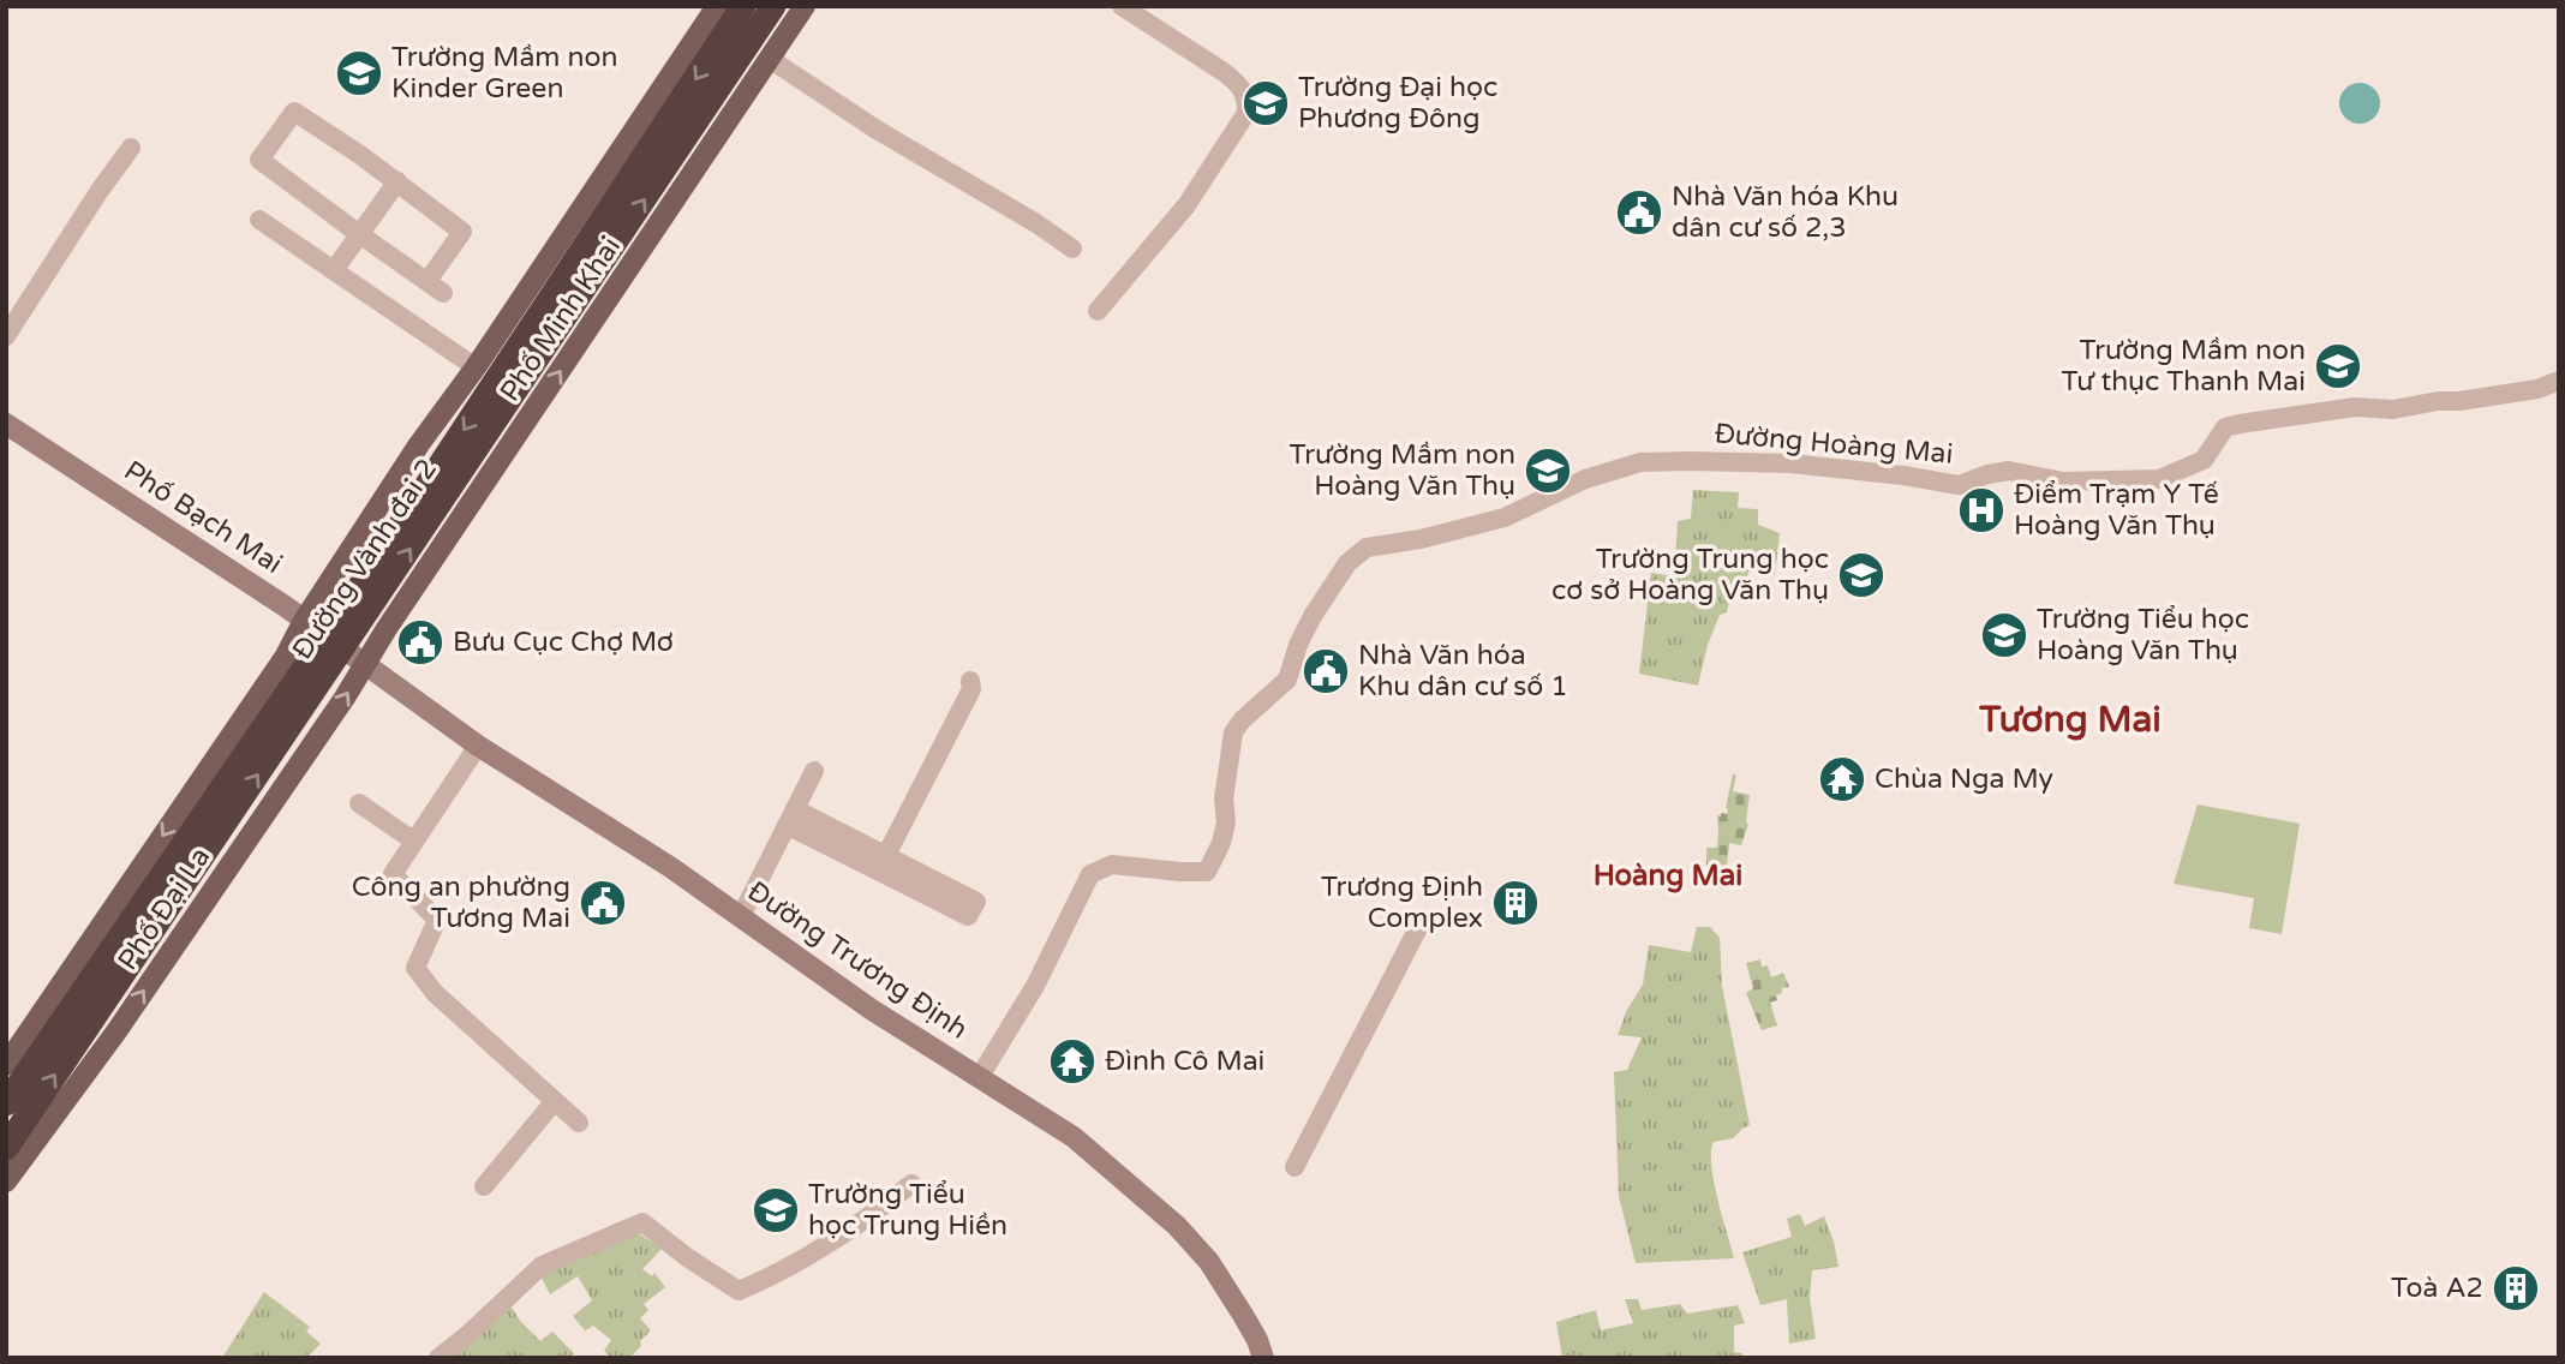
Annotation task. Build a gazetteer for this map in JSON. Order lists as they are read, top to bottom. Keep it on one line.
{"streets":{"highway":["Đường Vành đai 2"],"main road":["Phố Minh Khai","Phố Bạch Mai","Phố Đại La","Đường Trương Định"],"street":["Đường Hoàng Mai"]},"crossings":[["Phố Minh Khai","Phố Bạch Mai"],["Phố Minh Khai","Phố Đại La"],["Phố Minh Khai","Đường Trương Định"],["Đường Hoàng Mai","Đường Trương Định"],["Phố Bạch Mai","Phố Đại La"],["Phố Bạch Mai","Đường Trương Định"],["Phố Đại La","Đường Trương Định"]],"districts":["Tương Mai","Hoàng Mai"],"places":{"school or university":["Trường Mầm non Kinder Green","Trường Đại học Phương Đông","Trường Mầm non Tư thục Thanh Mai","Trường Mầm non Hoàng Văn Thụ","Trường Trung học cơ sở Hoàng Văn Thụ","Trường Tiểu học Hoàng Văn Thụ","Trường Tiểu học Trung Hiền"],"public building":["Nhà Văn hóa Khu dân cư số 2,3","Bưu Cục Chợ Mơ","Nhà Văn hóa Khu dân cư số 1","Công an phường Tương Mai"],"hospital":["Điểm Trạm Y Tế Hoàng Văn Thụ"],"temple":["Chùa Nga My","Đình Cô Mai"],"building":["Trương Định Complex","Toà A2"]}}
